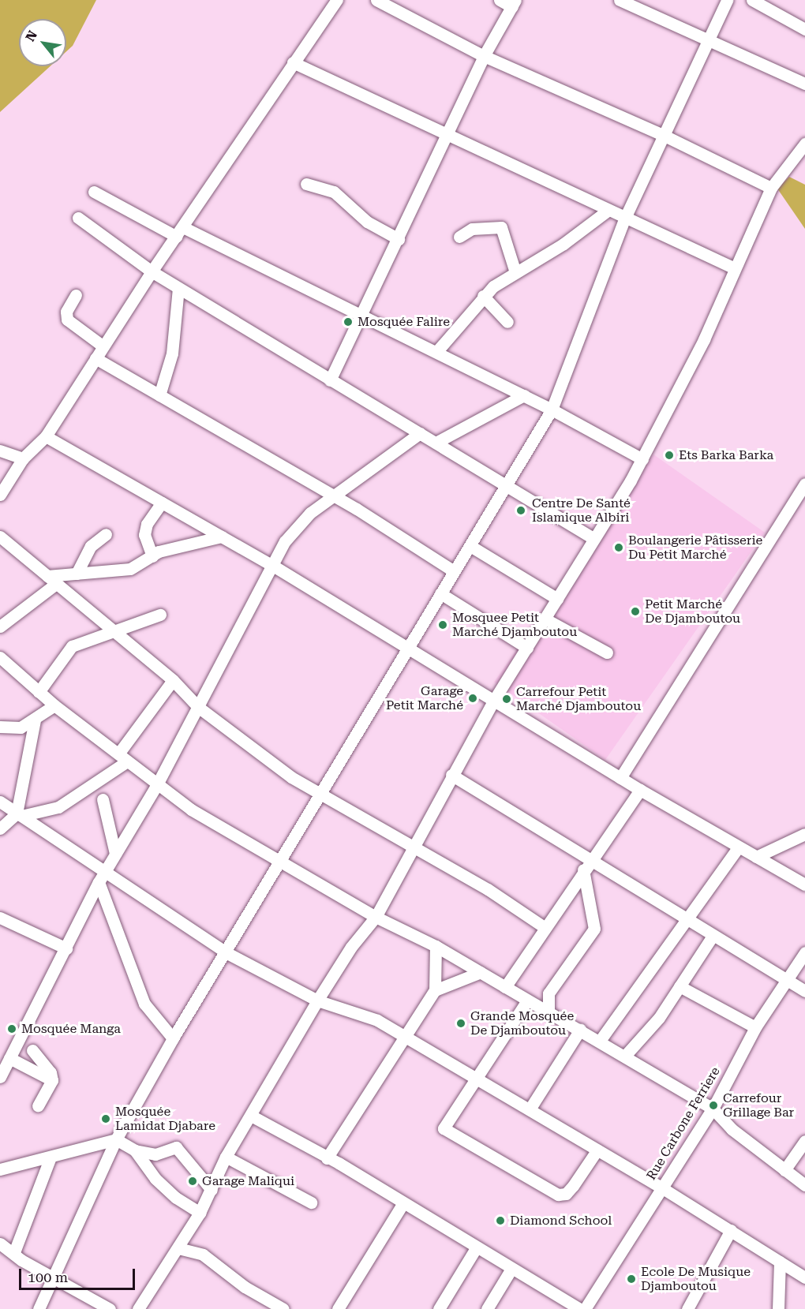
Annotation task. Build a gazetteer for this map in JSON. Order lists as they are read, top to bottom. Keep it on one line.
{"streets":{"street":["Rue Carbone Ferriere"]},"places":["Mosquée Falire","Ets Barka Barka","Centre De Santé Islamique Albiri","Boulangerie Pâtisserie Du Petit Marché","Petit Marché De Djamboutou","Mosquee Petit Marché Djamboutou","Garage Petit Marché","Carrefour Petit Marché Djamboutou","Grande Mosquée De Djamboutou","Mosquée Manga","Carrefour Grillage Bar","Mosquée Lamidat Djabare","Garage Maliqui","Diamond School","Ecole De Musique Djamboutou"],"scale_bar":"100 m","north":"top left"}
